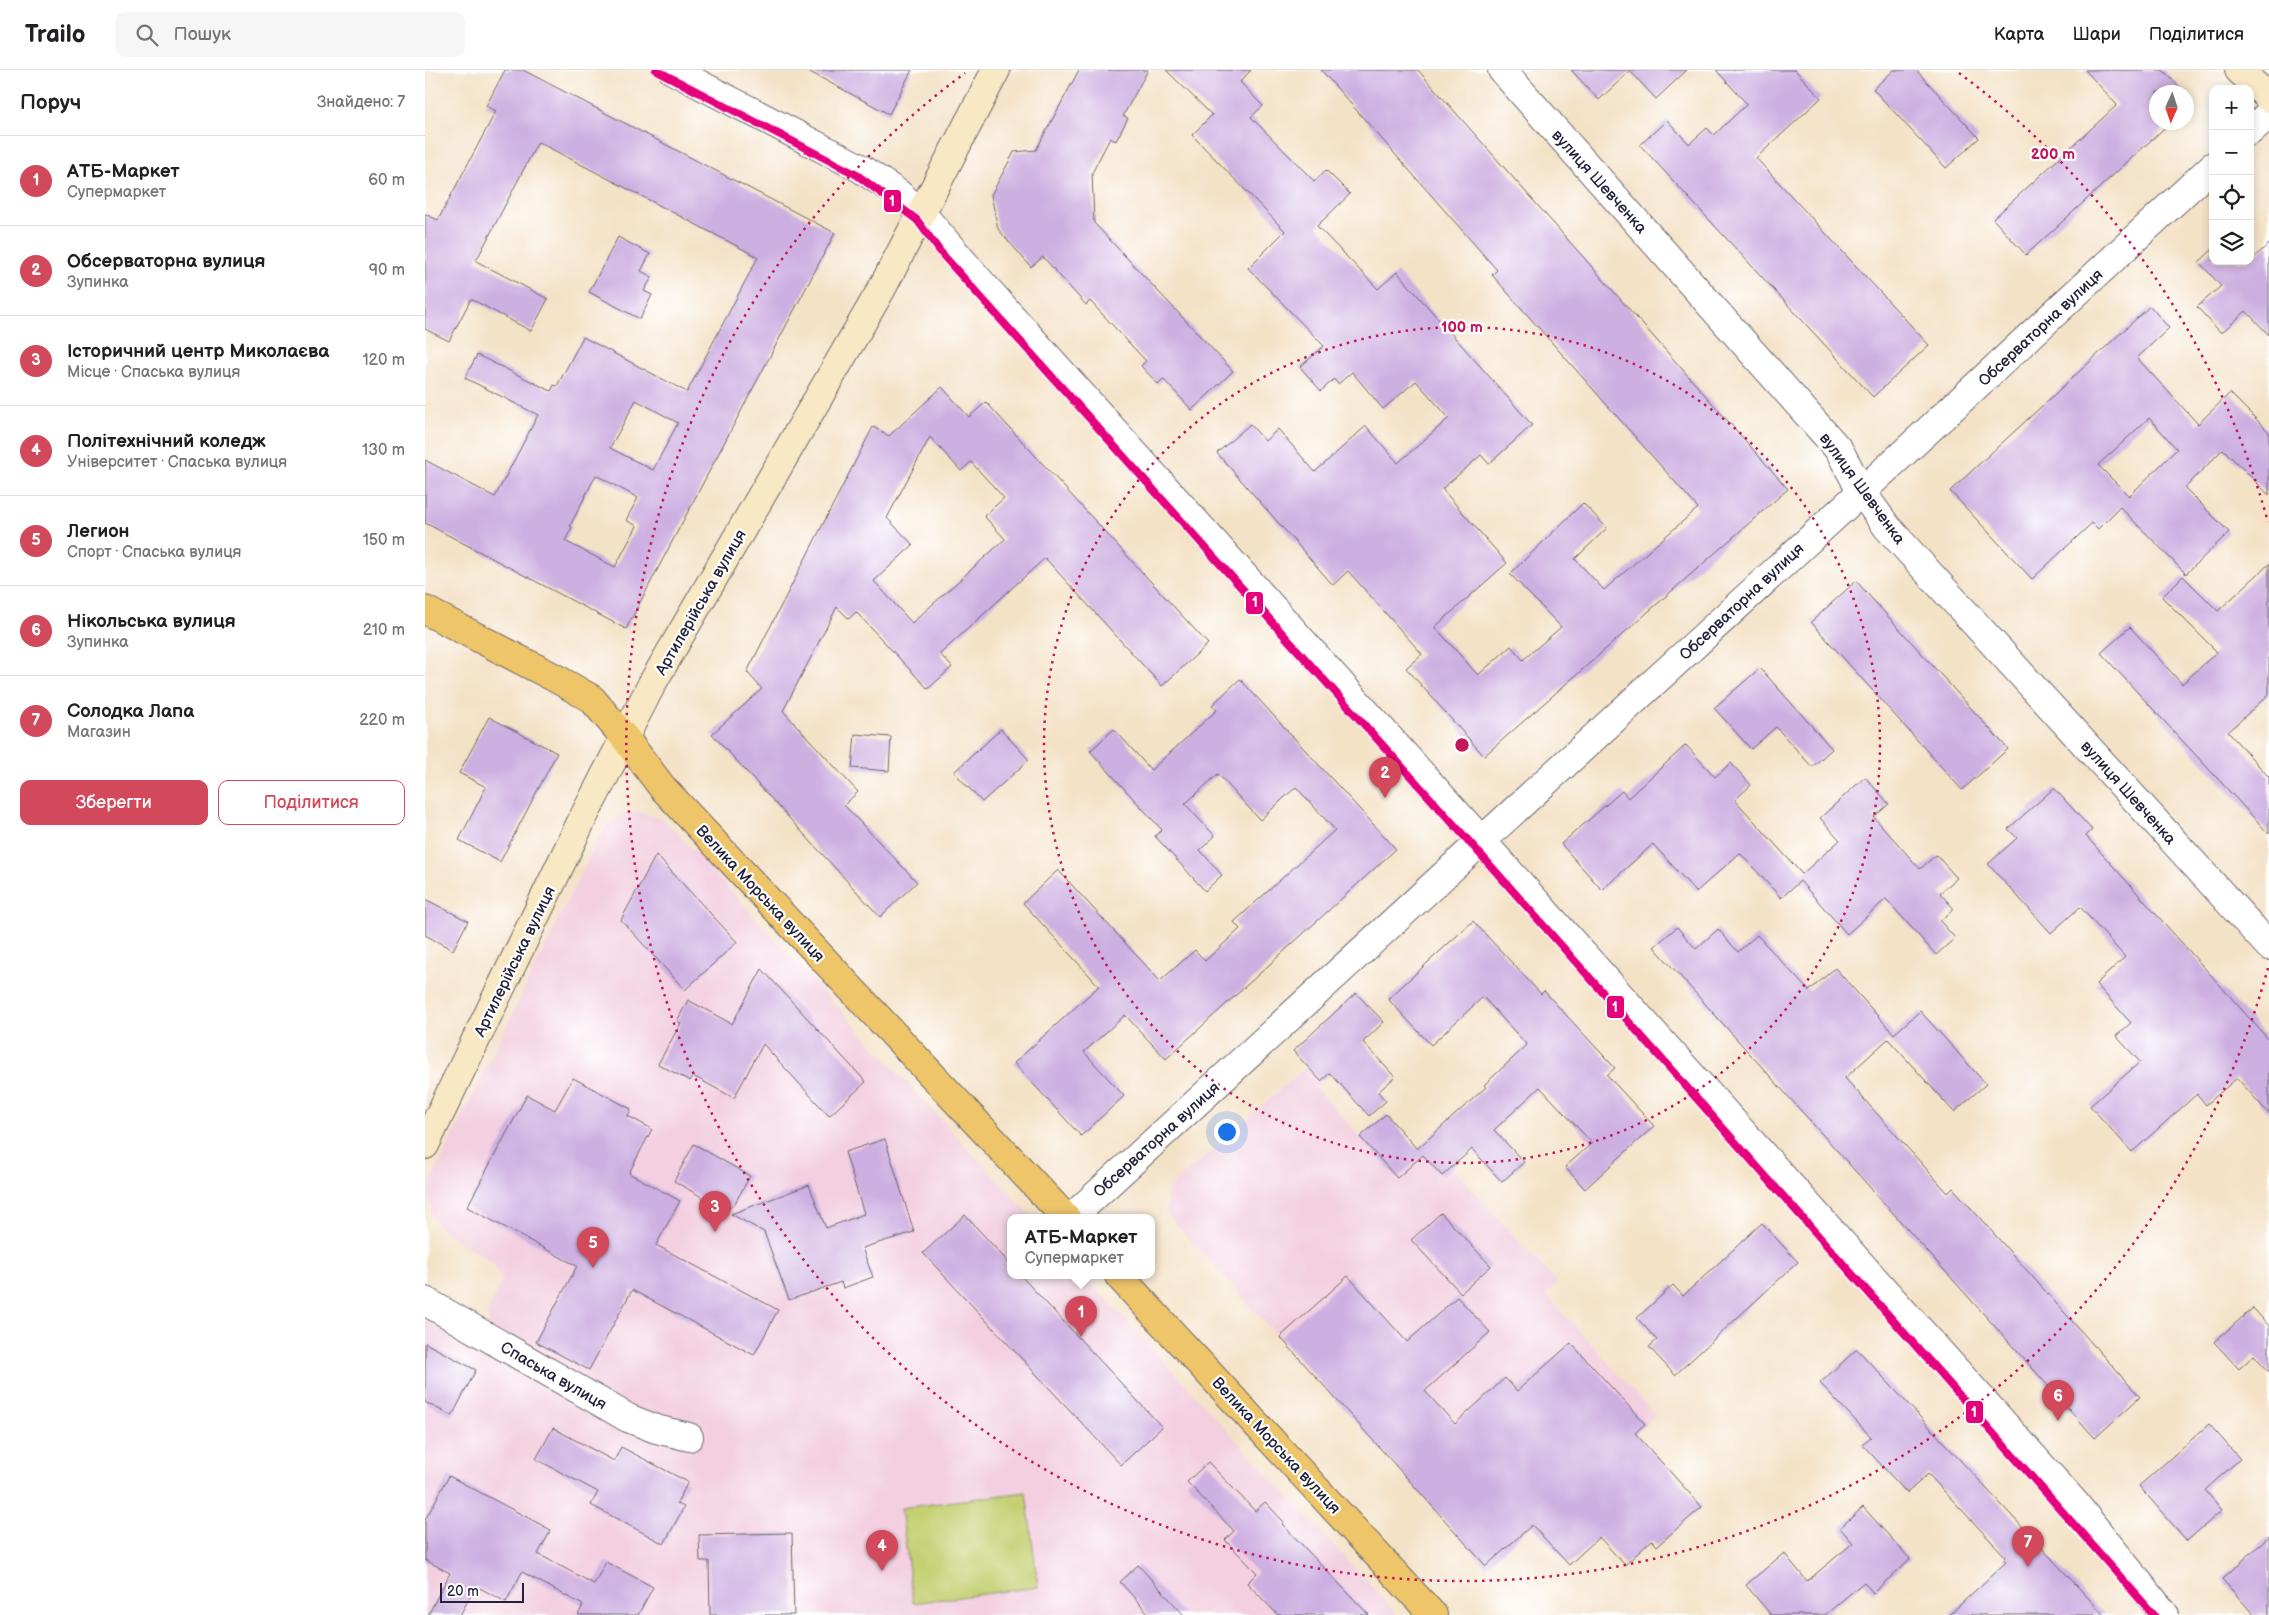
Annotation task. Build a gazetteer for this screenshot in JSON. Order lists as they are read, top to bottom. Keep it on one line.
{"streets":{"highway":["Велика Морська вулиця"],"street":["вулиця Шевченка","Обсерваторна вулиця","Артилерійська вулиця","Спаська вулиця"]},"crossings":[["вулиця Шевченка","Обсерваторна вулиця"],["Артилерійська вулиця","Велика Морська вулиця"]],"lines":["transit line 1"],"scale_bar":"20 m","north":"bottom","page":{"header":"Trailo","search":"Пошук","nav":["Карта","Шари","Поділитися"],"heading":["Поруч","Знайдено: 7"],"map_buttons":["+","−"],"list":[{"mark":"1","name":"АТБ-Маркет","note":"Супермаркет","value":"60 m"},{"mark":"2","name":"Обсерваторна вулиця","note":"Зупинка","value":"90 m"},{"mark":"3","name":"Історичний центр Миколаєва","note":"Місце · Спаська вулиця","value":"120 m"},{"mark":"4","name":"Політехнічний коледж","note":"Університет · Спаська вулиця","value":"130 m"},{"mark":"5","name":"Легион","note":"Спорт · Спаська вулиця","value":"150 m"},{"mark":"6","name":"Нікольська вулиця","note":"Зупинка","value":"210 m"},{"mark":"7","name":"Солодка Лапа","note":"Магазин","value":"220 m"}],"pins":["2","3","5","1","6","7","4"],"buttons":["Зберегти","Поділитися"],"popup":["АТБ-Маркет","Супермаркет"],"scale":"20 m"},"rings":["200 m","100 m"]}
